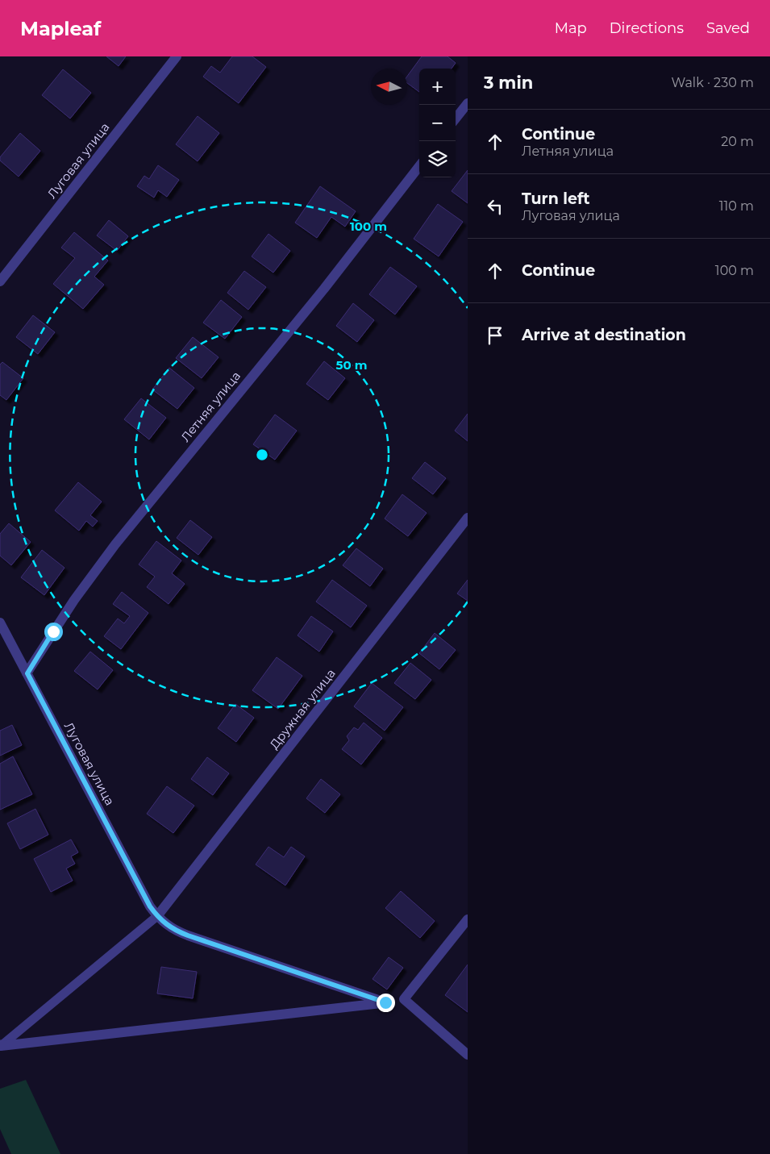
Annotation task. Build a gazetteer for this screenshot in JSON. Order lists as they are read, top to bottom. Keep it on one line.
{"streets":{"street":["Луговая улица","Летняя улица","Дружная улица"]},"crossings":[["Луговая улица","Летняя улица"],["Луговая улица","Дружная улица"]],"north":"left","page":{"header":"Mapleaf","nav":["Map","Directions","Saved"],"heading":["3 min","Walk · 230 m"],"map_buttons":["+","−"],"list":[["Continue","Летняя улица","20 m"],["Turn left","Луговая улица","110 m"],["Continue","100 m"],"Arrive at destination"]},"rings":["100 m","50 m"]}
